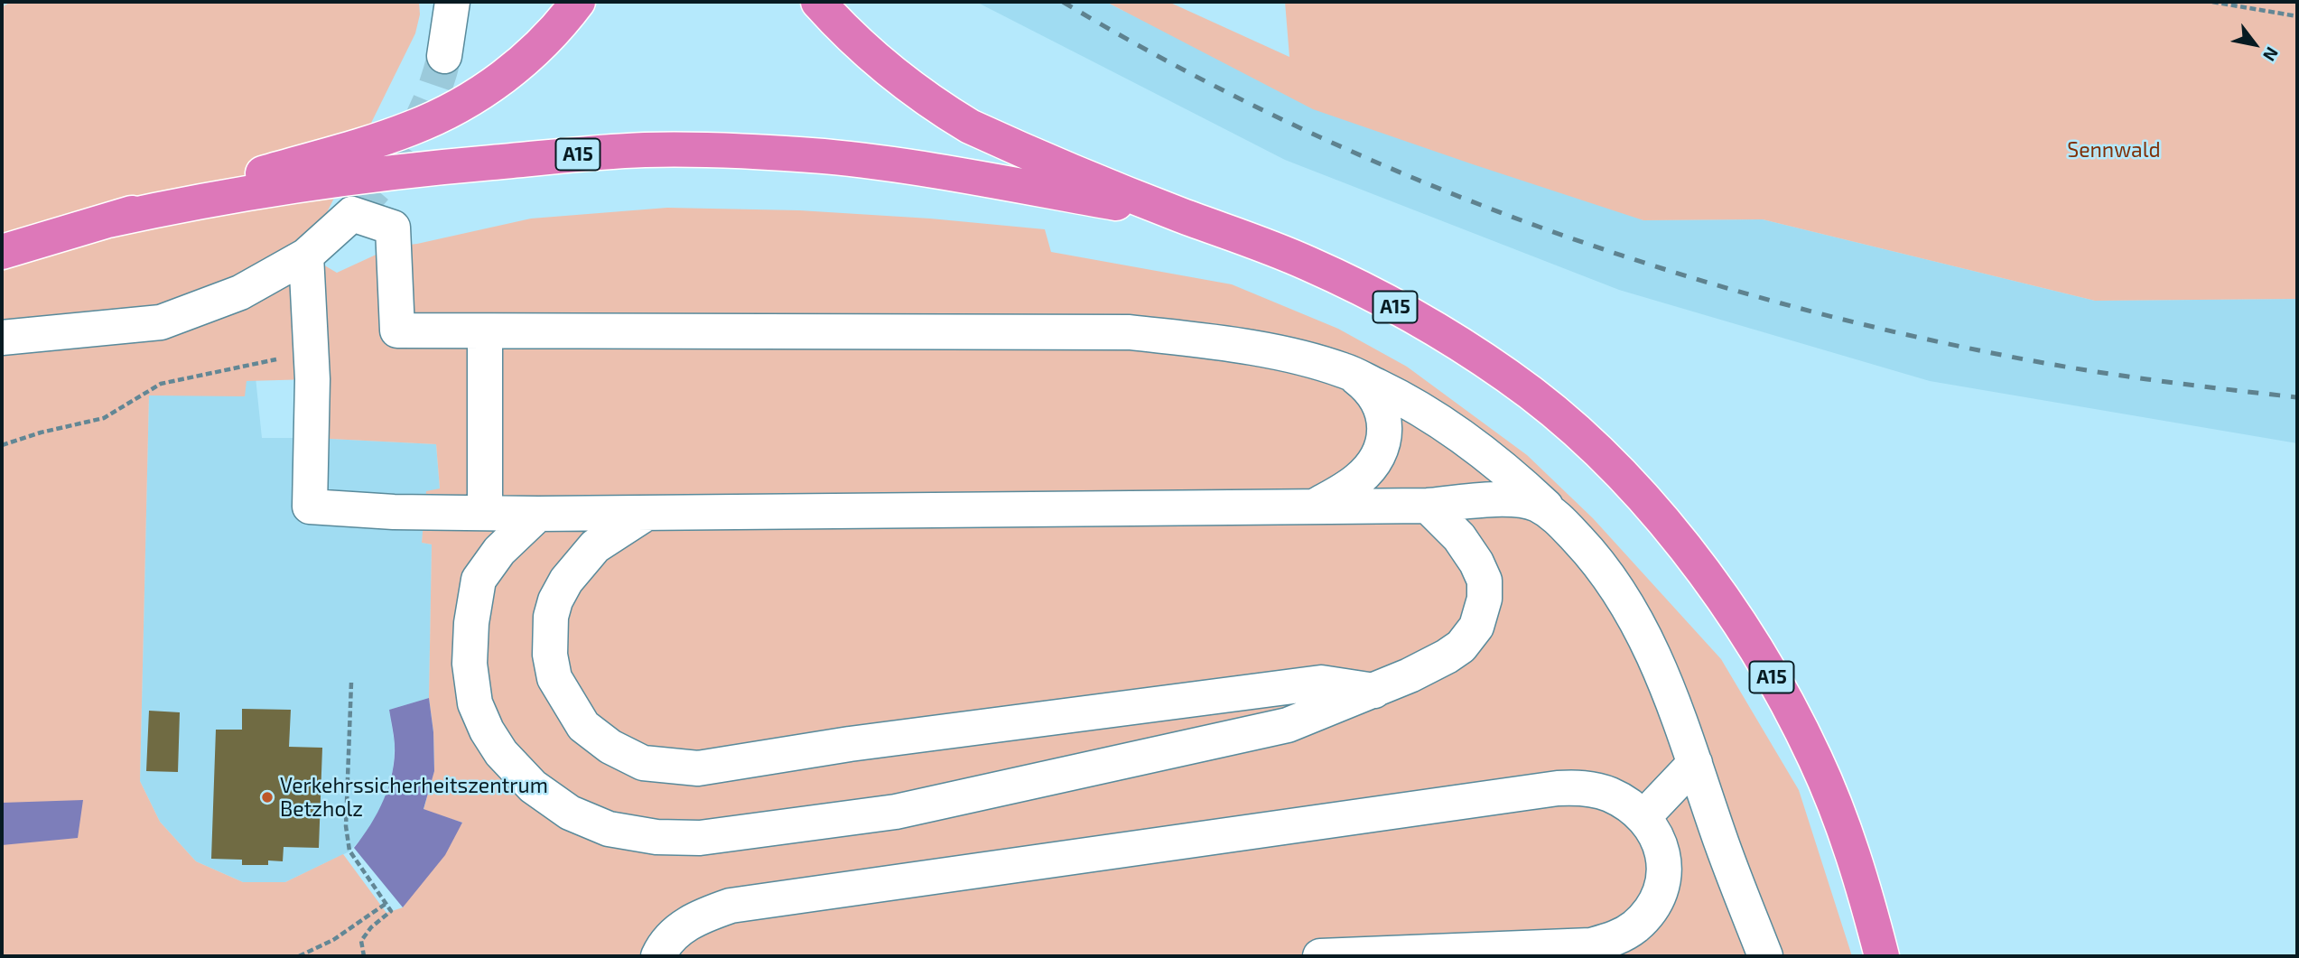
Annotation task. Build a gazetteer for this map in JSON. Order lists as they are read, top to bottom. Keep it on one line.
{"streets":{"highway":["A15"]},"parks":["Sennwald"],"places":["Verkehrssicherheitszentrum Betzholz"],"north":"bottom right"}
